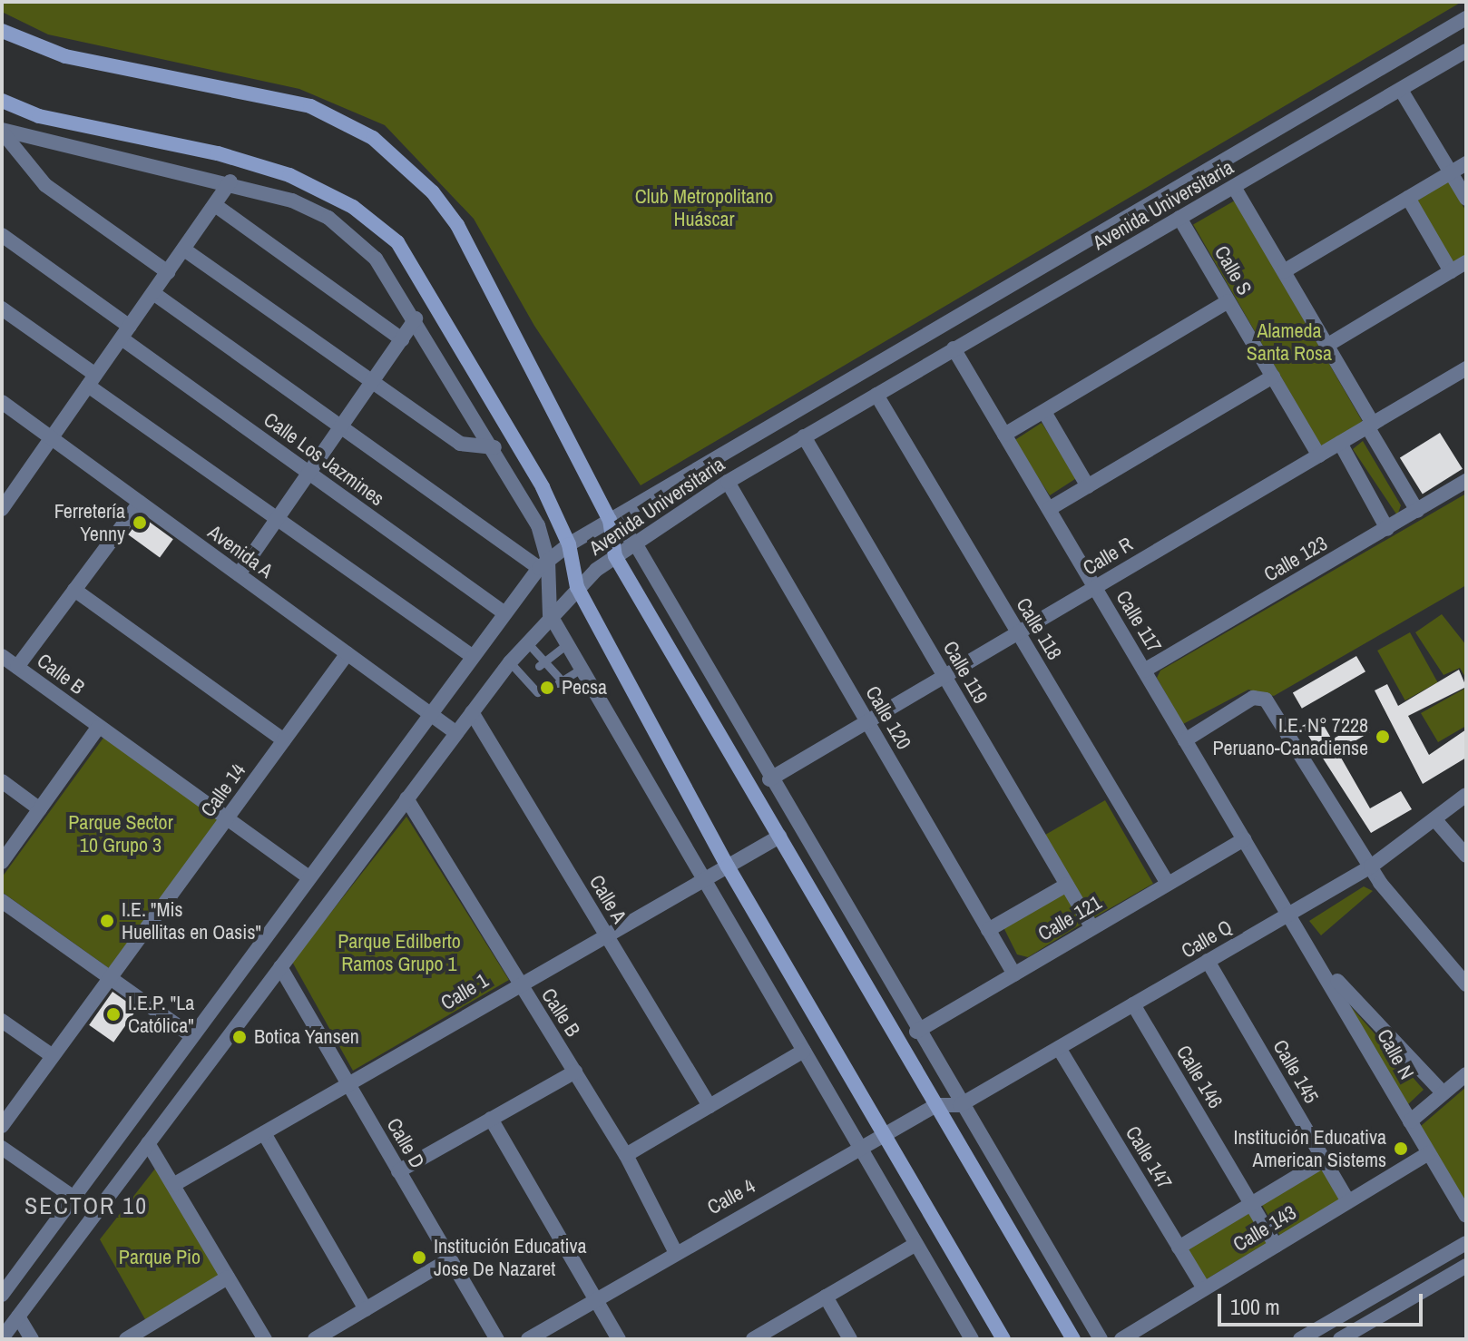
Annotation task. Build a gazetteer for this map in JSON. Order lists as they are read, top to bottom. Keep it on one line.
{"streets":{"street":["Avenida Universitaria","Calle S","Calle Los Jazmines","Avenida A","Calle R","Calle 123","Calle 117","Calle 118","Calle 119","Calle B","Calle 120","Calle 14","Calle A","Calle 121","Calle Q","Calle 1","Calle N","Calle 145","Calle 146","Calle D","Calle 147","Calle 4","Calle 143"]},"crossings":[["Avenida Universitaria","Calle S"],["Avenida Universitaria","Calle Los Jazmines"],["Avenida Universitaria","Avenida A"],["Avenida Universitaria","Calle 117"],["Avenida Universitaria","Calle 118"],["Avenida Universitaria","Calle 119"],["Avenida Universitaria","Calle B"],["Avenida Universitaria","Calle 120"],["Avenida Universitaria","Calle A"],["Avenida Universitaria","Calle D"],["Calle S","Calle R"],["Avenida A","Calle 14"],["Calle R","Calle 117"],["Calle R","Calle 118"],["Calle R","Calle 119"],["Calle R","Calle 120"],["Calle 123","Calle 117"],["Calle 117","Calle 121"],["Calle 117","Calle Q"],["Calle 117","Calle N"],["Calle 118","Calle 121"],["Calle 119","Calle 121"],["Calle B","Calle 14"],["Calle B","Calle 1"],["Calle B","Calle 4"],["Calle 120","Calle 121"],["Calle A","Calle 1"],["Calle Q","Calle N"],["Calle Q","Calle 145"],["Calle Q","Calle 146"],["Calle Q","Calle 147"],["Calle Q","Calle 4"],["Calle 1","Calle D"],["Calle N","Calle 143"],["Calle 145","Calle 143"],["Calle 146","Calle 143"],["Calle 147","Calle 143"]],"districts":["SECTOR 10"],"parks":["Club Metropolitano Huáscar","Alameda Santa Rosa","Parque Sector 10 Grupo 3","Parque Edilberto Ramos Grupo 1","Parque Pio"],"places":["Ferretería Yenny","Pecsa","I.E. N° 7228 Peruano-Canadiense","I.E. \"Mis Huellitas en Oasis\"","I.E.P. \"La Católica\"","Botica Yansen","Institución Educativa American Sistems","Institución Educativa Jose De Nazaret"],"scale_bar":"100 m"}
